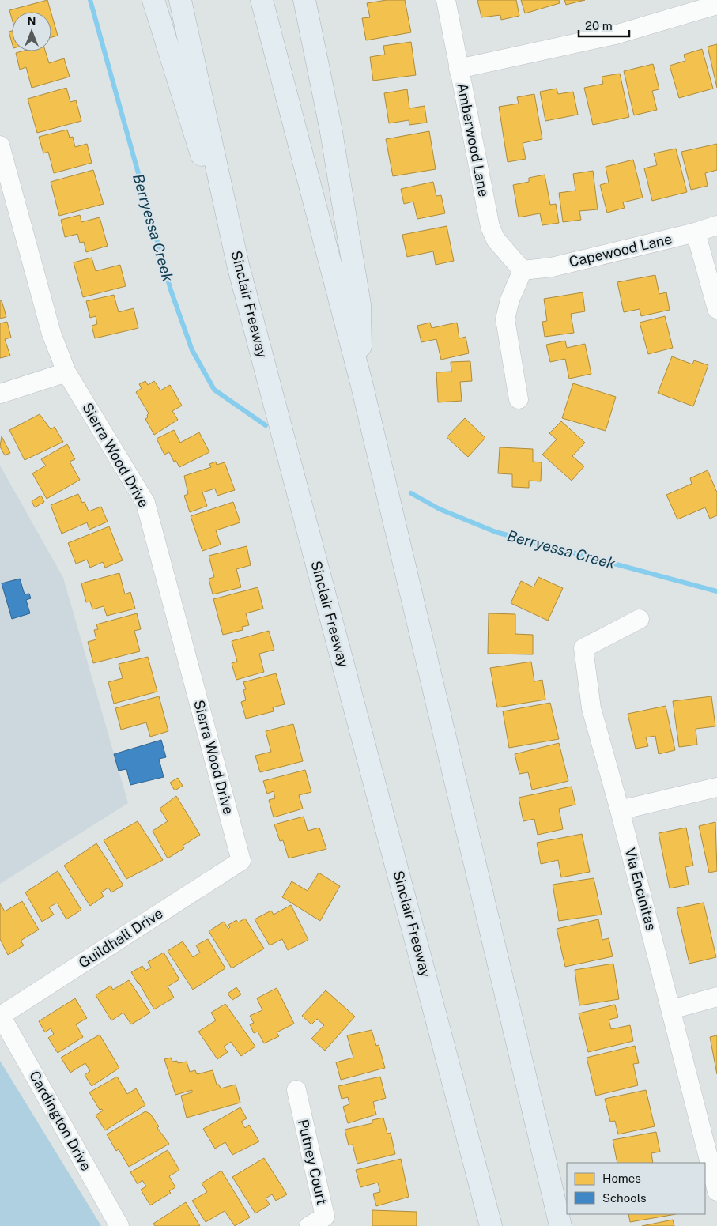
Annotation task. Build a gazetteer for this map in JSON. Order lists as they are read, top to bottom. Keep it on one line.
{"streets":{"highway":["Sinclair Freeway"],"street":["Amberwood Lane","Capewood Lane","Sierra Wood Drive","Via Encinitas","Guildhall Drive","Cardington Drive","Putney Court"]},"crossings":[["Amberwood Lane","Capewood Lane"],["Sierra Wood Drive","Guildhall Drive"],["Guildhall Drive","Cardington Drive"]],"water":["Berryessa Creek"],"legend":["Homes","Schools"],"scale_bar":"20 m","north":"top"}
